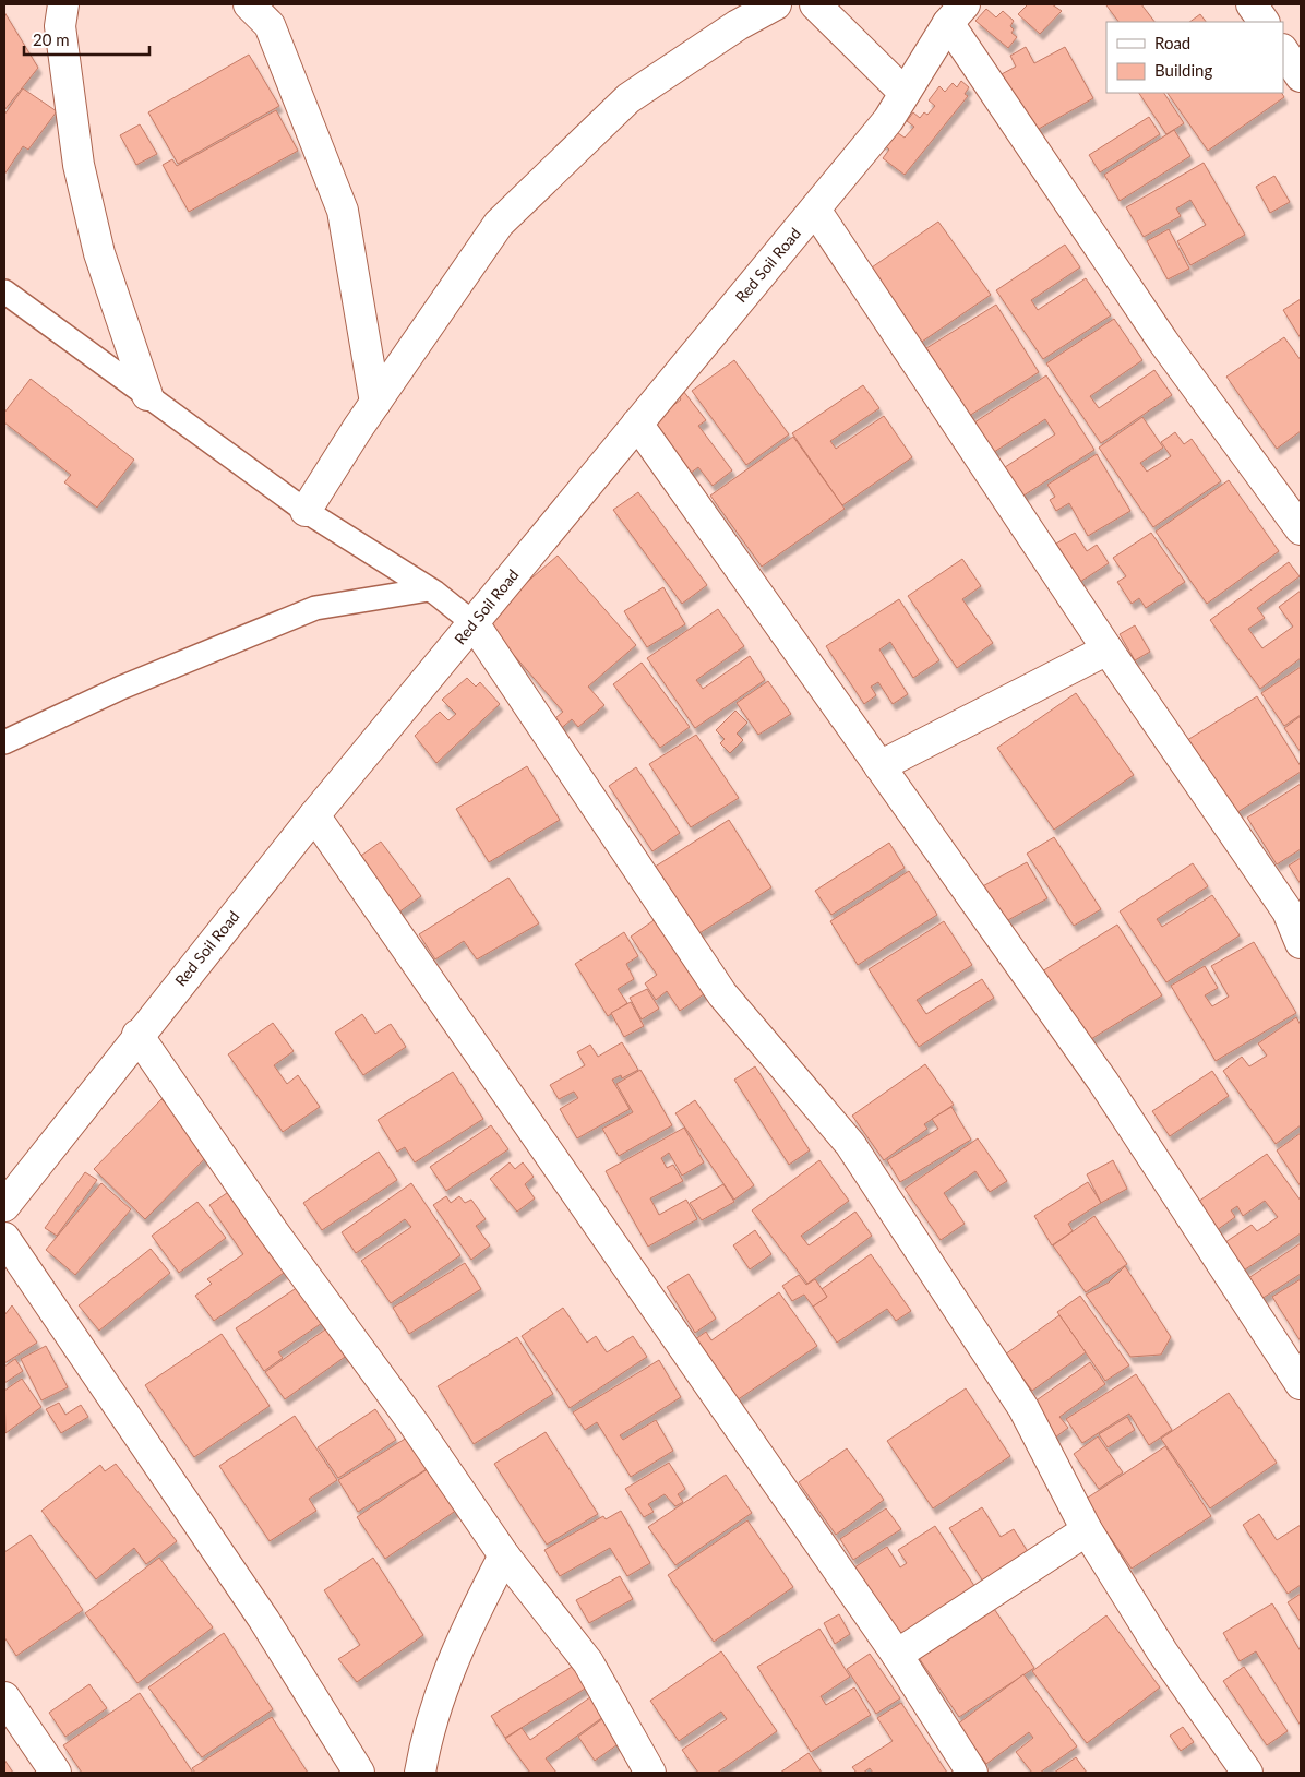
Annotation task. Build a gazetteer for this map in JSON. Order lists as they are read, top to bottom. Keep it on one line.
{"streets":{"street":["Red Soil Road"]},"legend":["Road","Building"],"scale_bar":"20 m"}
